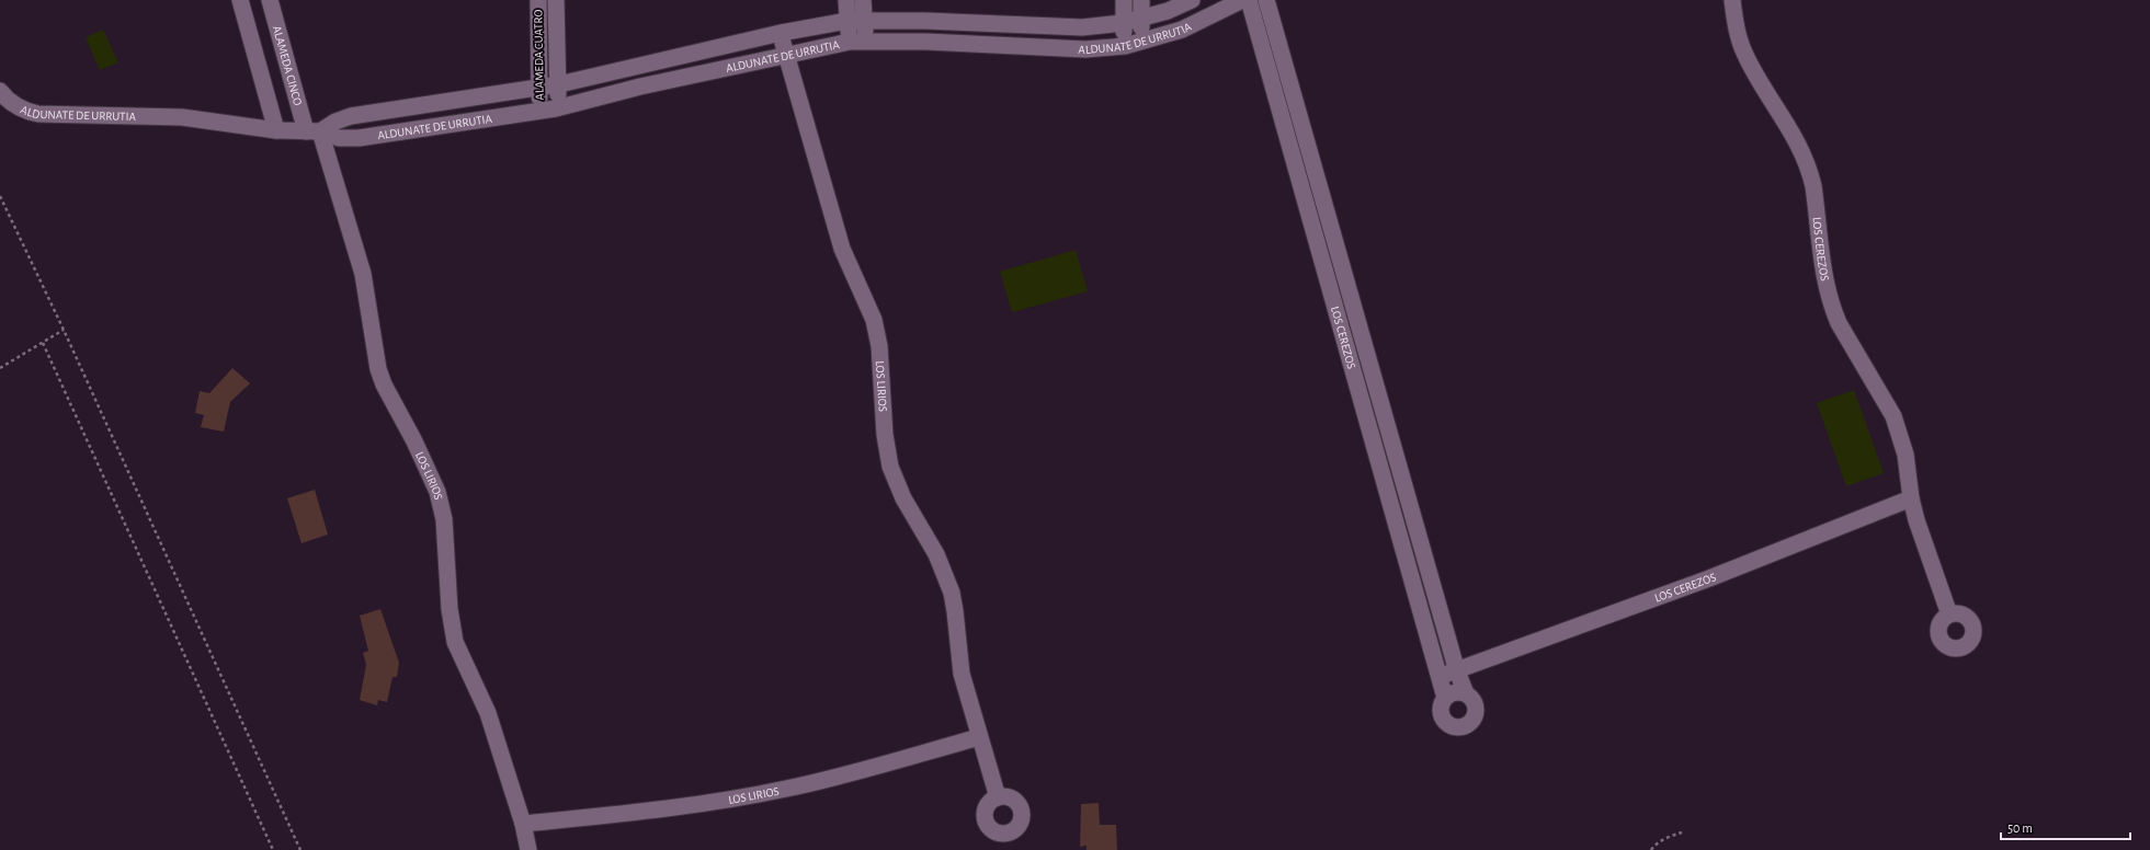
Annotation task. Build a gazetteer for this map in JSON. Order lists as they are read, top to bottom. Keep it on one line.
{"streets":{"street":["ALDUNATE DE URRUTIA","ALAMEDA CUATRO","ALAMEDA CINCO","LOS CEREZOS","LOS LIRIOS"]},"crossings":[["ALDUNATE DE URRUTIA","ALAMEDA CUATRO"],["ALDUNATE DE URRUTIA","ALAMEDA CINCO"],["ALDUNATE DE URRUTIA","LOS LIRIOS"],["ALAMEDA CINCO","LOS LIRIOS"]],"scale_bar":"50 m"}
